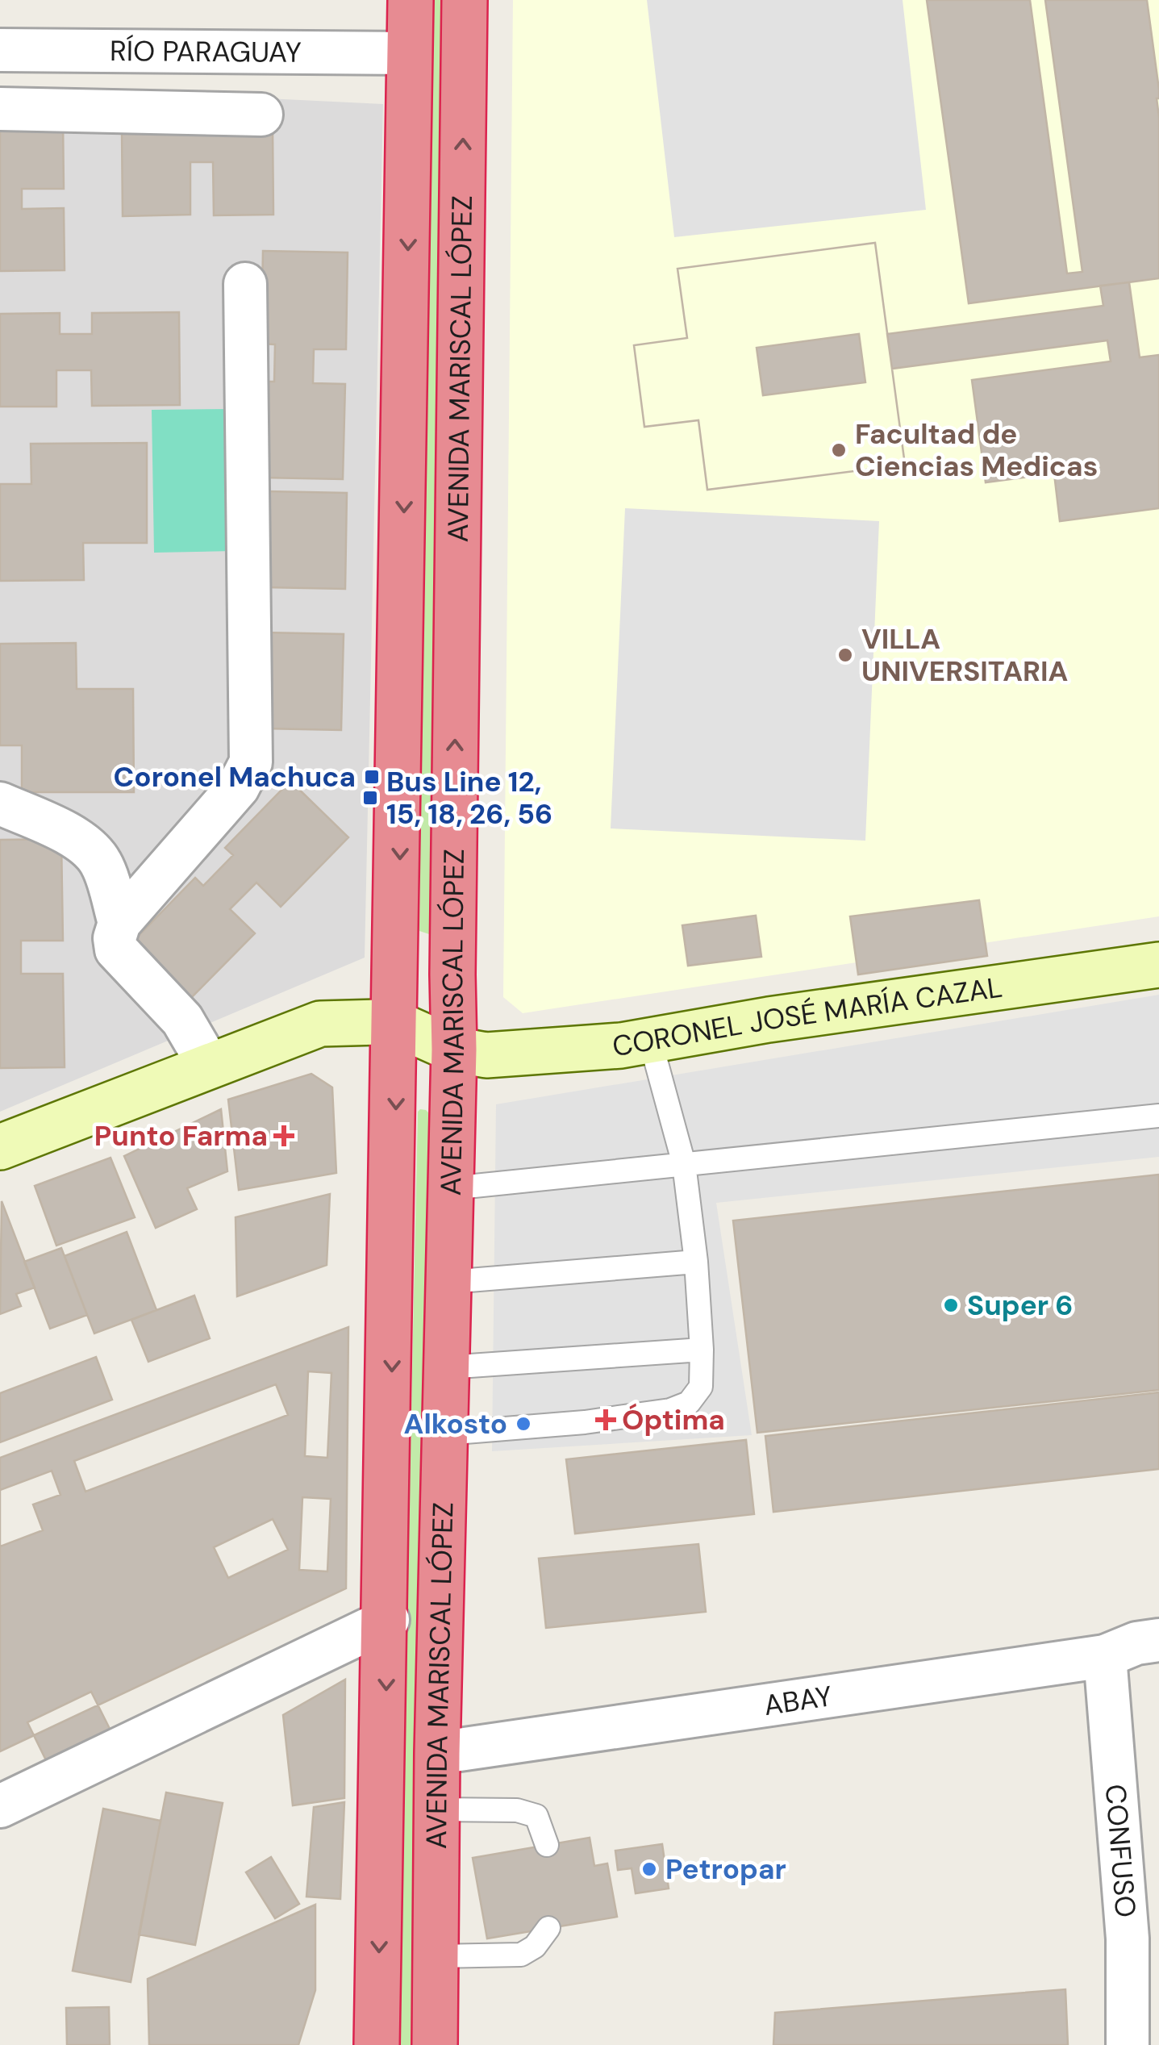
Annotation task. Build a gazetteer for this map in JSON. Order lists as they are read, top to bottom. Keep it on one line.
{"streets":{"highway":["AVENIDA MARISCAL LÓPEZ"],"street":["RÍO PARAGUAY","CORONEL JOSÉ MARÍA CAZAL","ABAY","CONFUSO"]},"crossings":[["RÍO PARAGUAY","AVENIDA MARISCAL LÓPEZ"],["AVENIDA MARISCAL LÓPEZ","CORONEL JOSÉ MARÍA CAZAL"],["AVENIDA MARISCAL LÓPEZ","ABAY"],["ABAY","CONFUSO"]],"places":{"other":["Facultad de Ciencias Medicas","VILLA UNIVERSITARIA","Super 6","Alkosto","Petropar"],"transit":["Coronel Machuca","Bus Line 12, 15, 18, 26, 56"],"health":["Punto Farma","Óptima"]}}
